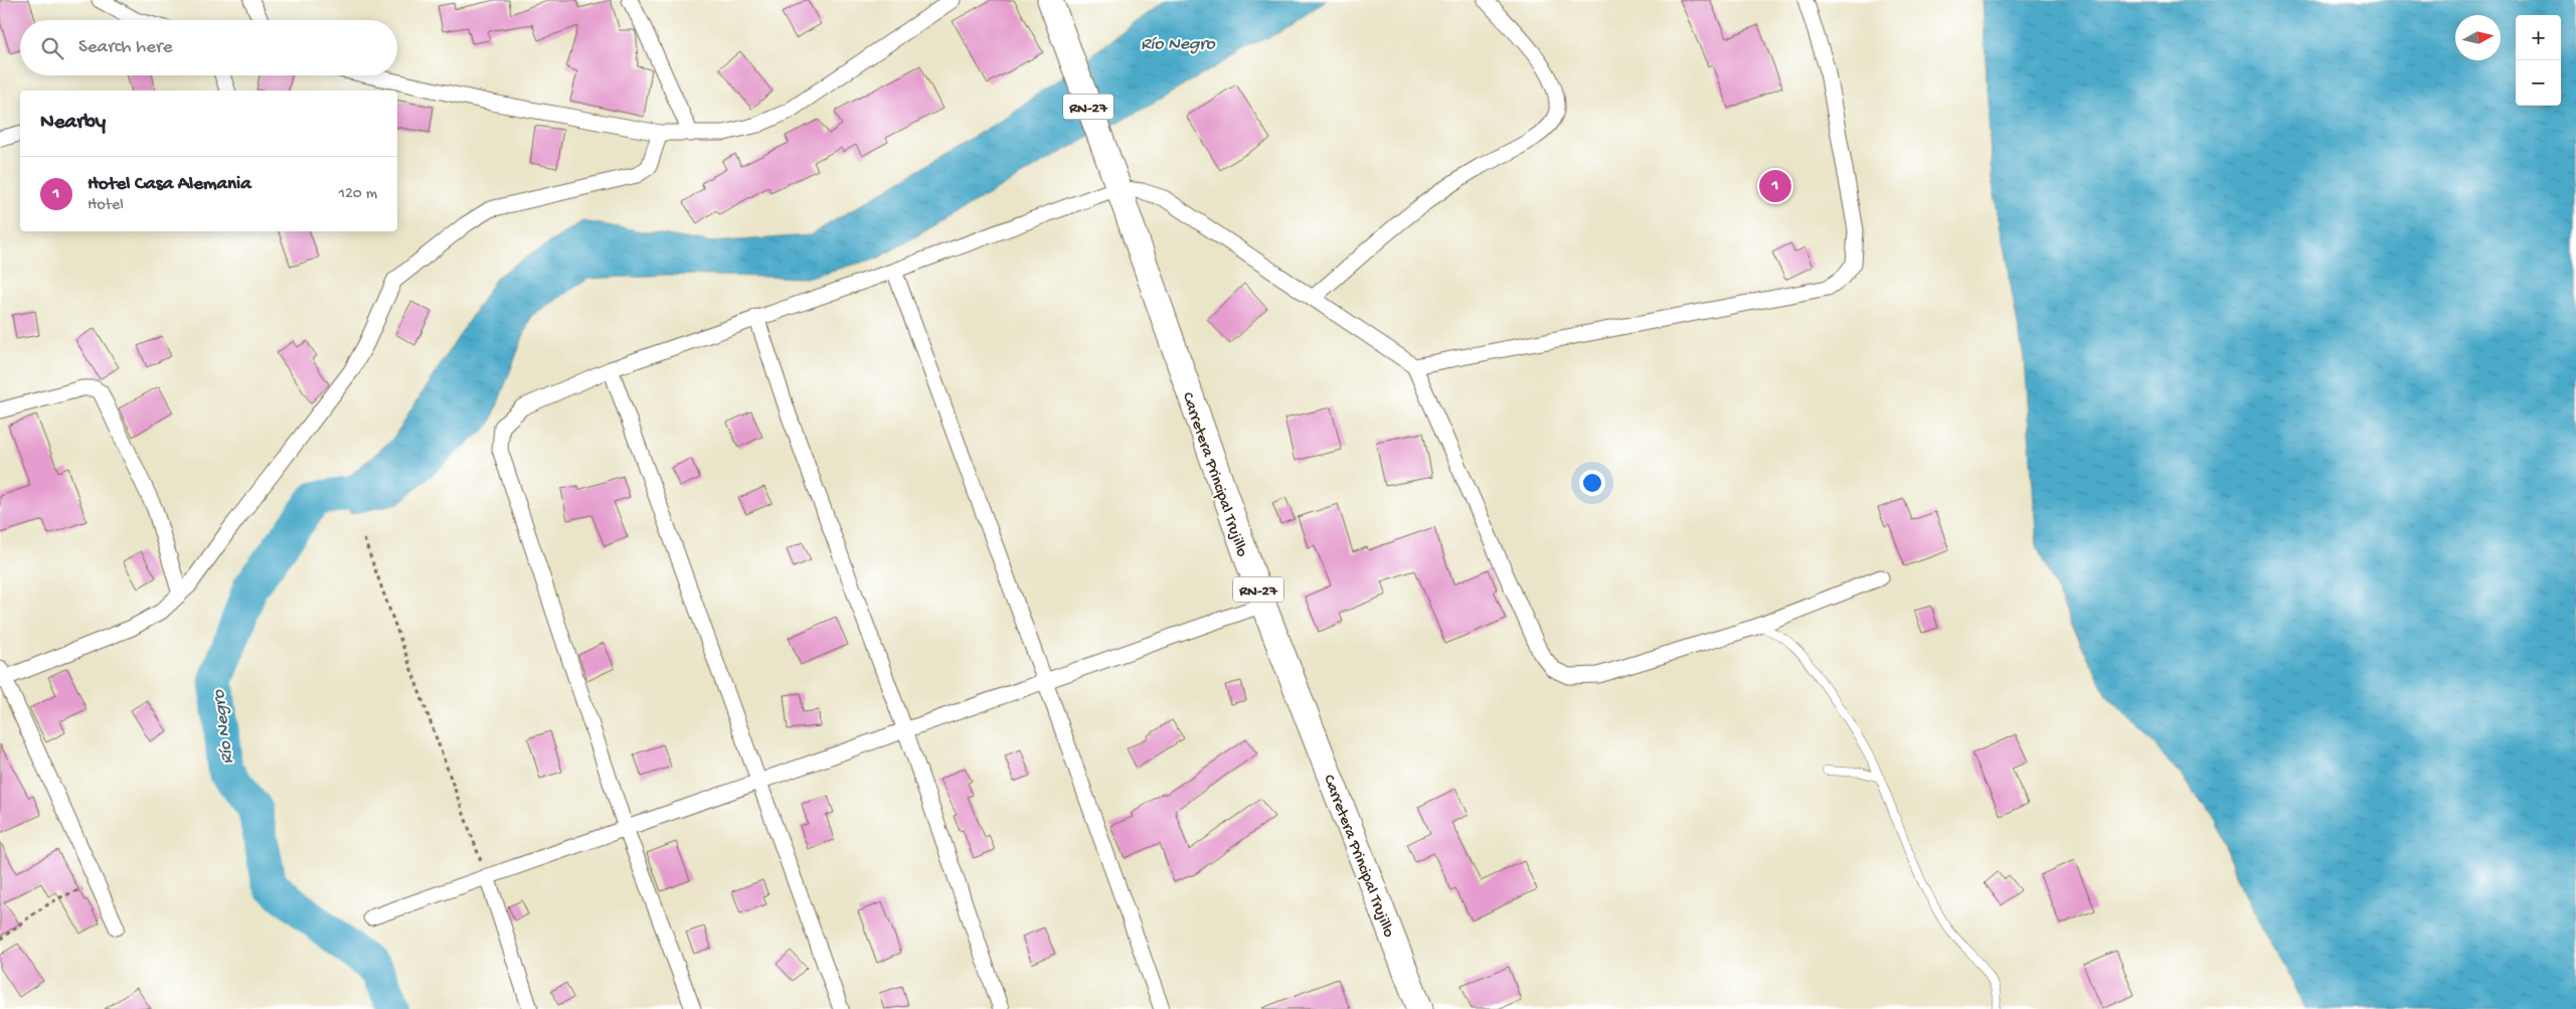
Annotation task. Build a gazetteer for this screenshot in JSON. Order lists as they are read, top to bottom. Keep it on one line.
{"streets":{"main road":["RN-27","Carretera Principal Trujillo"]},"water":["Río Negro"],"north":"right","page":{"map_buttons":["+","−"],"search":"Search here","heading":"Nearby","list":[{"mark":"1","name":"Hotel Casa Alemania","note":"Hotel","value":"120 m"}],"pins":"1"}}
